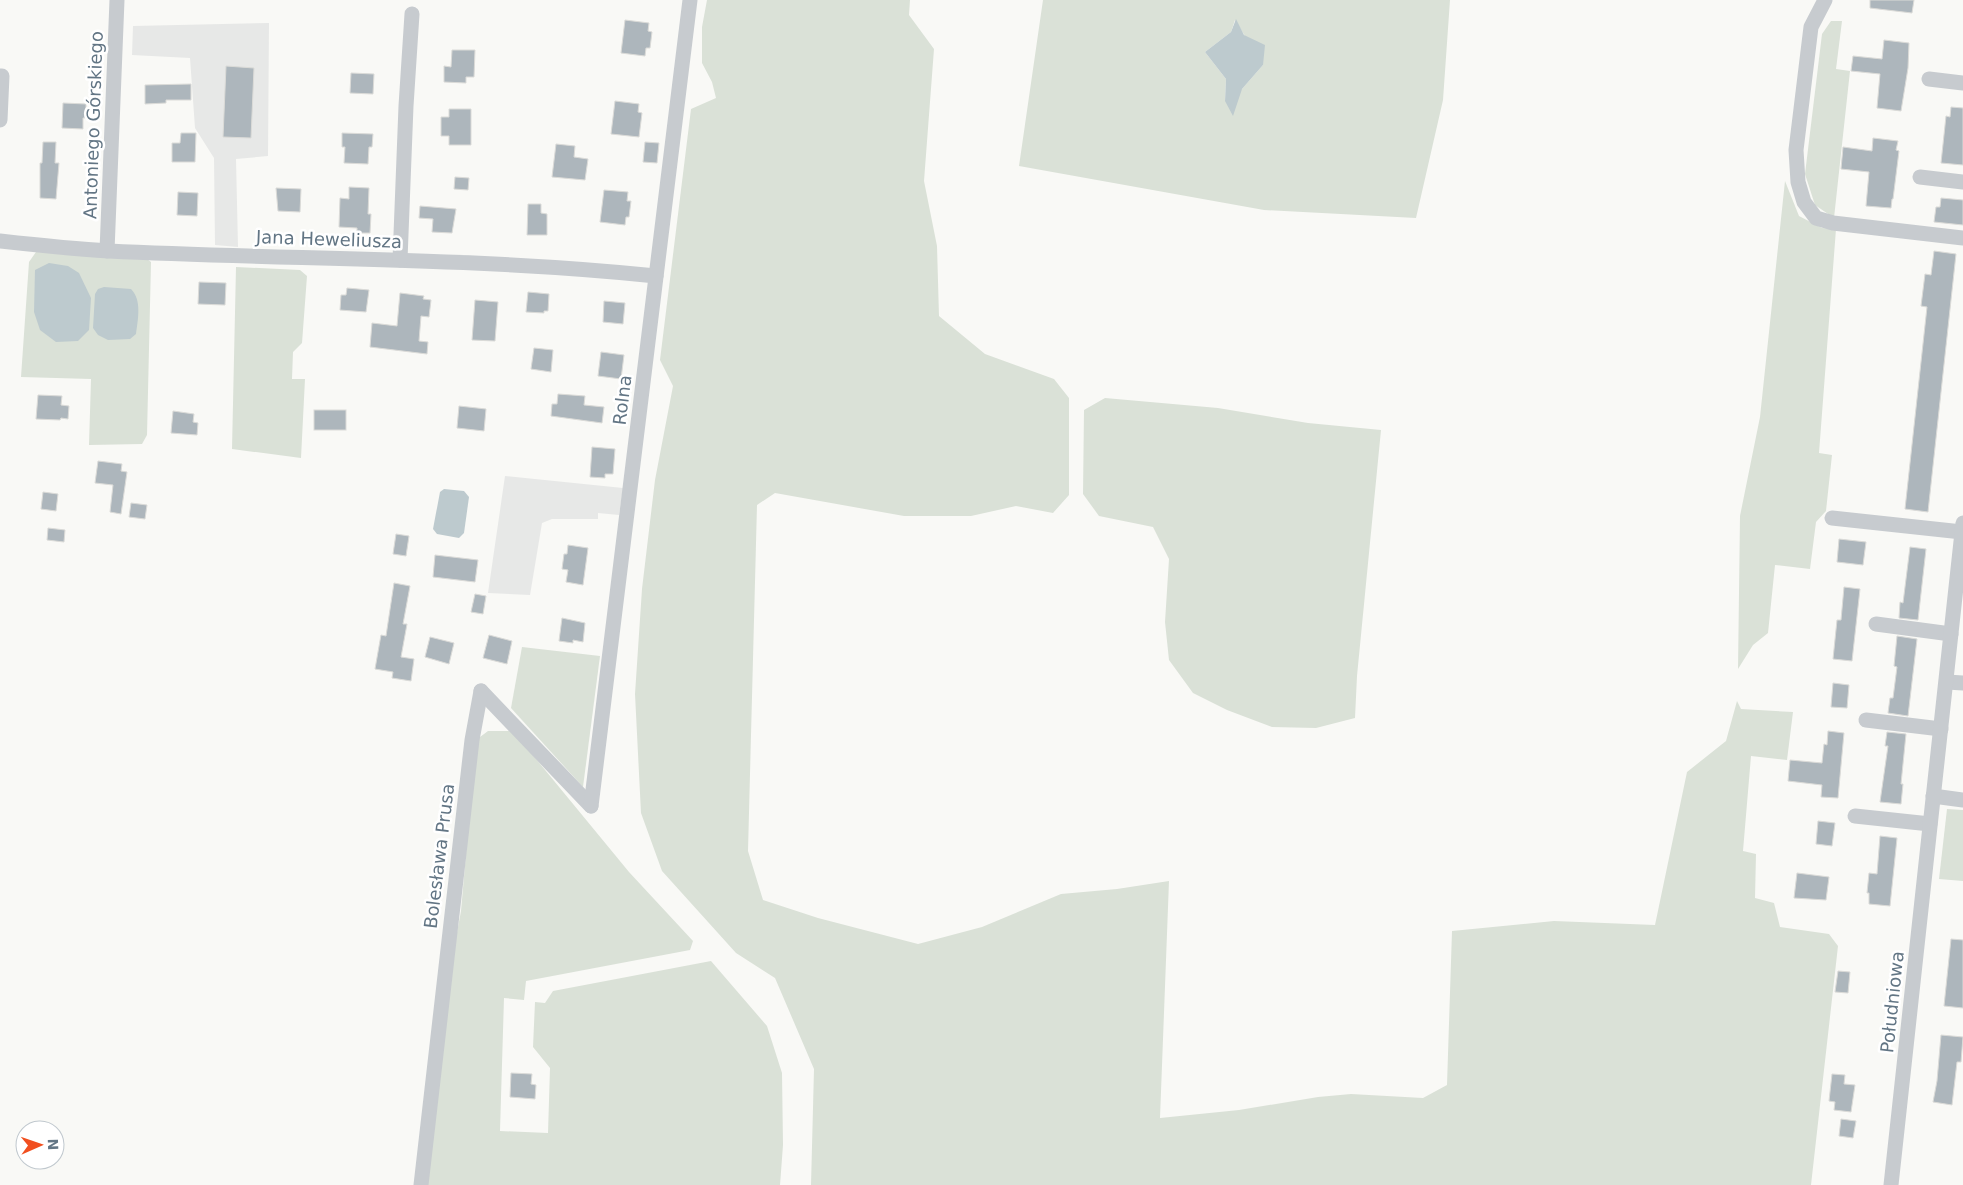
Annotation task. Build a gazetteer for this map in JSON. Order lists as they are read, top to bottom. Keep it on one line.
{"streets":{"street":["Antoniego Górskiego","Jana Heweliusza","Rolna","Bolesława Prusa","Południowa"]},"crossings":[["Antoniego Górskiego","Jana Heweliusza"],["Jana Heweliusza","Rolna"],["Rolna","Bolesława Prusa"]],"north":"right"}
